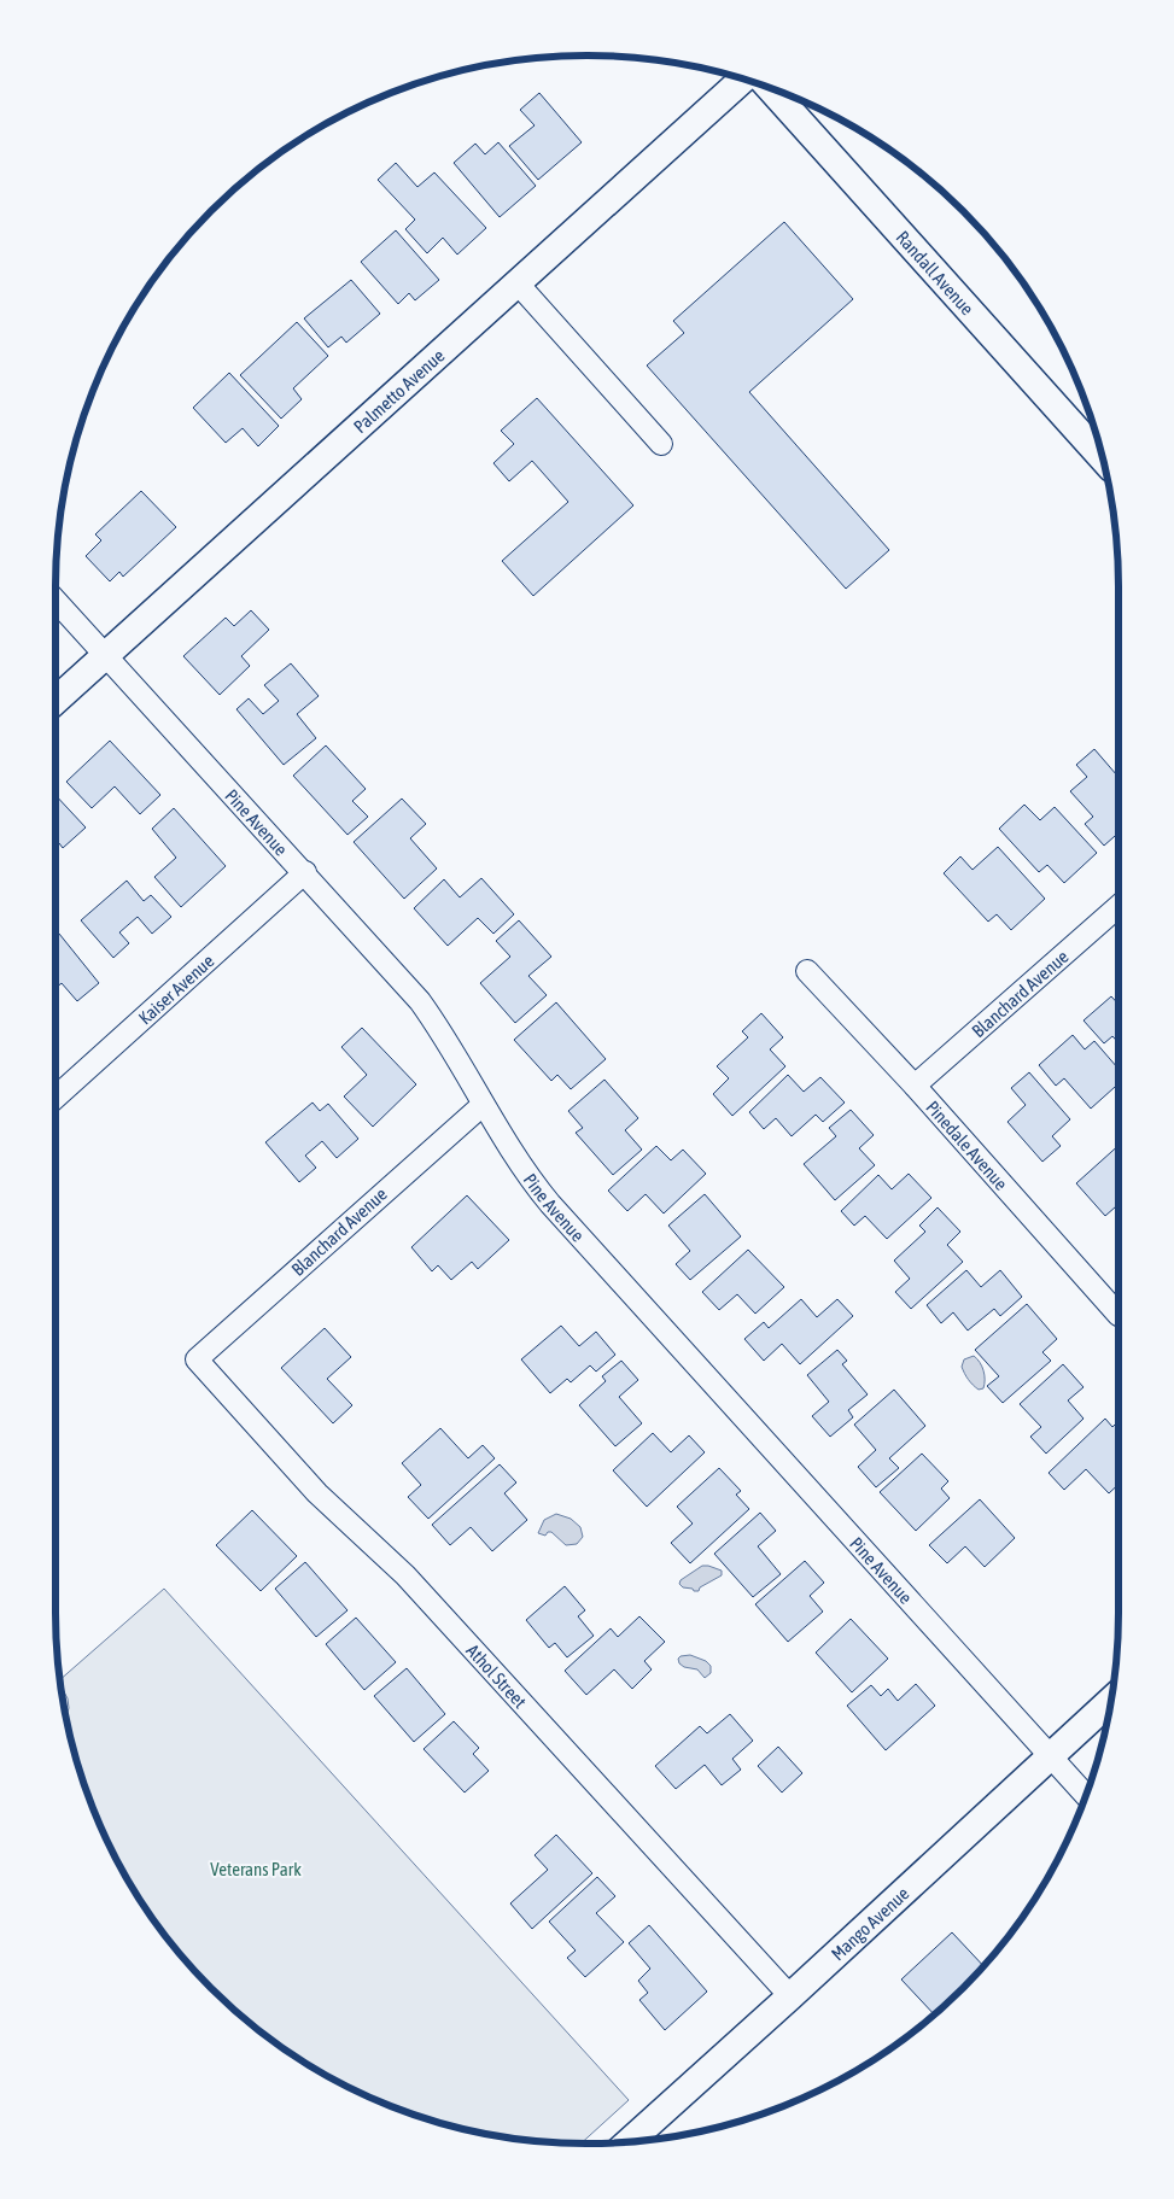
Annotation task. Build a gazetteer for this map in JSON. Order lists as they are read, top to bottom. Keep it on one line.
{"streets":{"street":["Randall Avenue","Palmetto Avenue","Pine Avenue","Kaiser Avenue","Blanchard Avenue","Pinedale Avenue","Athol Street","Mango Avenue"]},"crossings":[["Palmetto Avenue","Pine Avenue"],["Pine Avenue","Kaiser Avenue"],["Pine Avenue","Blanchard Avenue"],["Pine Avenue","Mango Avenue"],["Blanchard Avenue","Pinedale Avenue"],["Blanchard Avenue","Athol Street"],["Athol Street","Mango Avenue"]],"parks":["Veterans Park"]}
